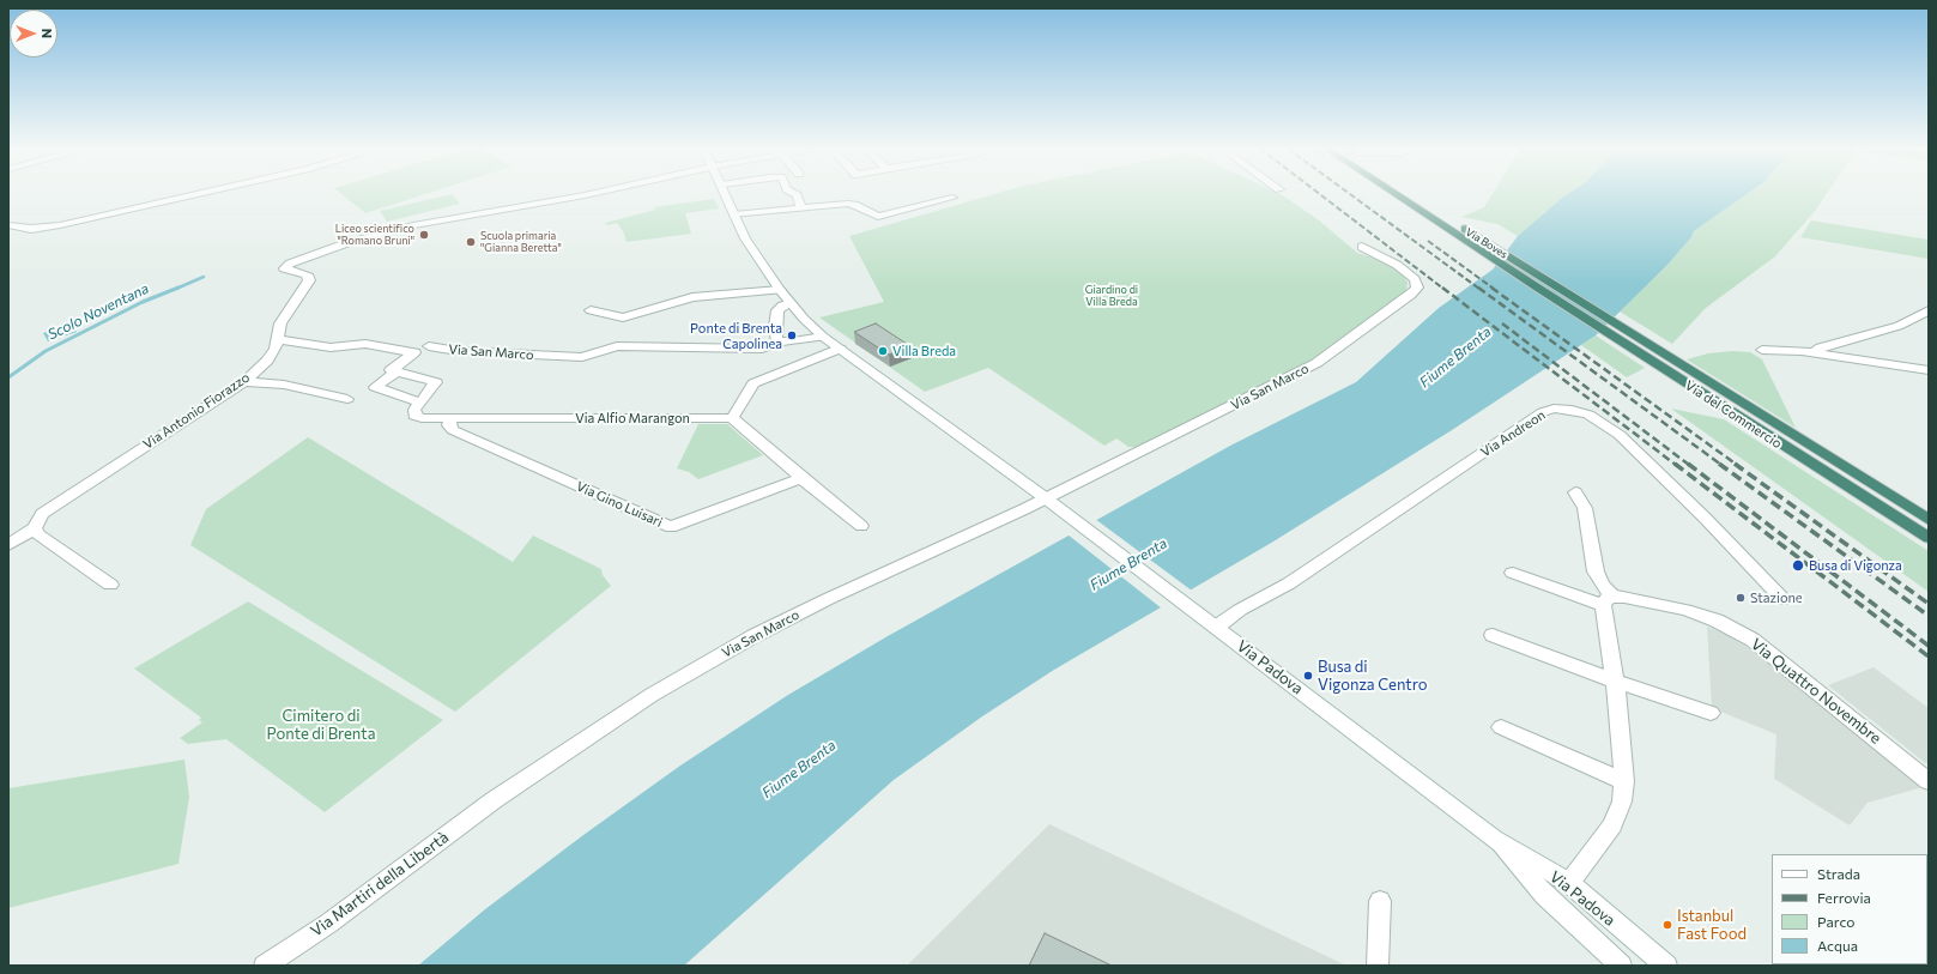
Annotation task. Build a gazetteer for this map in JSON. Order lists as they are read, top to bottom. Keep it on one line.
{"streets":{"highway":["Via Boves","Via del Commercio"],"street":["Via San Marco","Via Antonio Fiorazzo","Via Alfio Marangon","Via Andreon","Via Gino Luisari","Via Padova","Via Quattro Novembre","Via Martiri della Libertà"]},"crossings":[["Via Boves","Via del Commercio"],["Via San Marco","Via Padova"],["Via San Marco","Via Martiri della Libertà"],["Via Alfio Marangon","Via Gino Luisari"],["Via Andreon","Via Padova"]],"water":["Scolo Noventana","Fiume Brenta"],"parks":["Giardino di Villa Breda","Cimitero di Ponte di Brenta"],"places":["Liceo scientifico \"Romano Bruni\"","Scuola primaria \"Gianna Beretta\"","Ponte di Brenta Capolinea","Villa Breda","Busa di Vigonza","Stazione","Busa di Vigonza Centro","Istanbul Fast Food"],"legend":["Strada","Ferrovia","Parco","Acqua"],"north":"right"}
